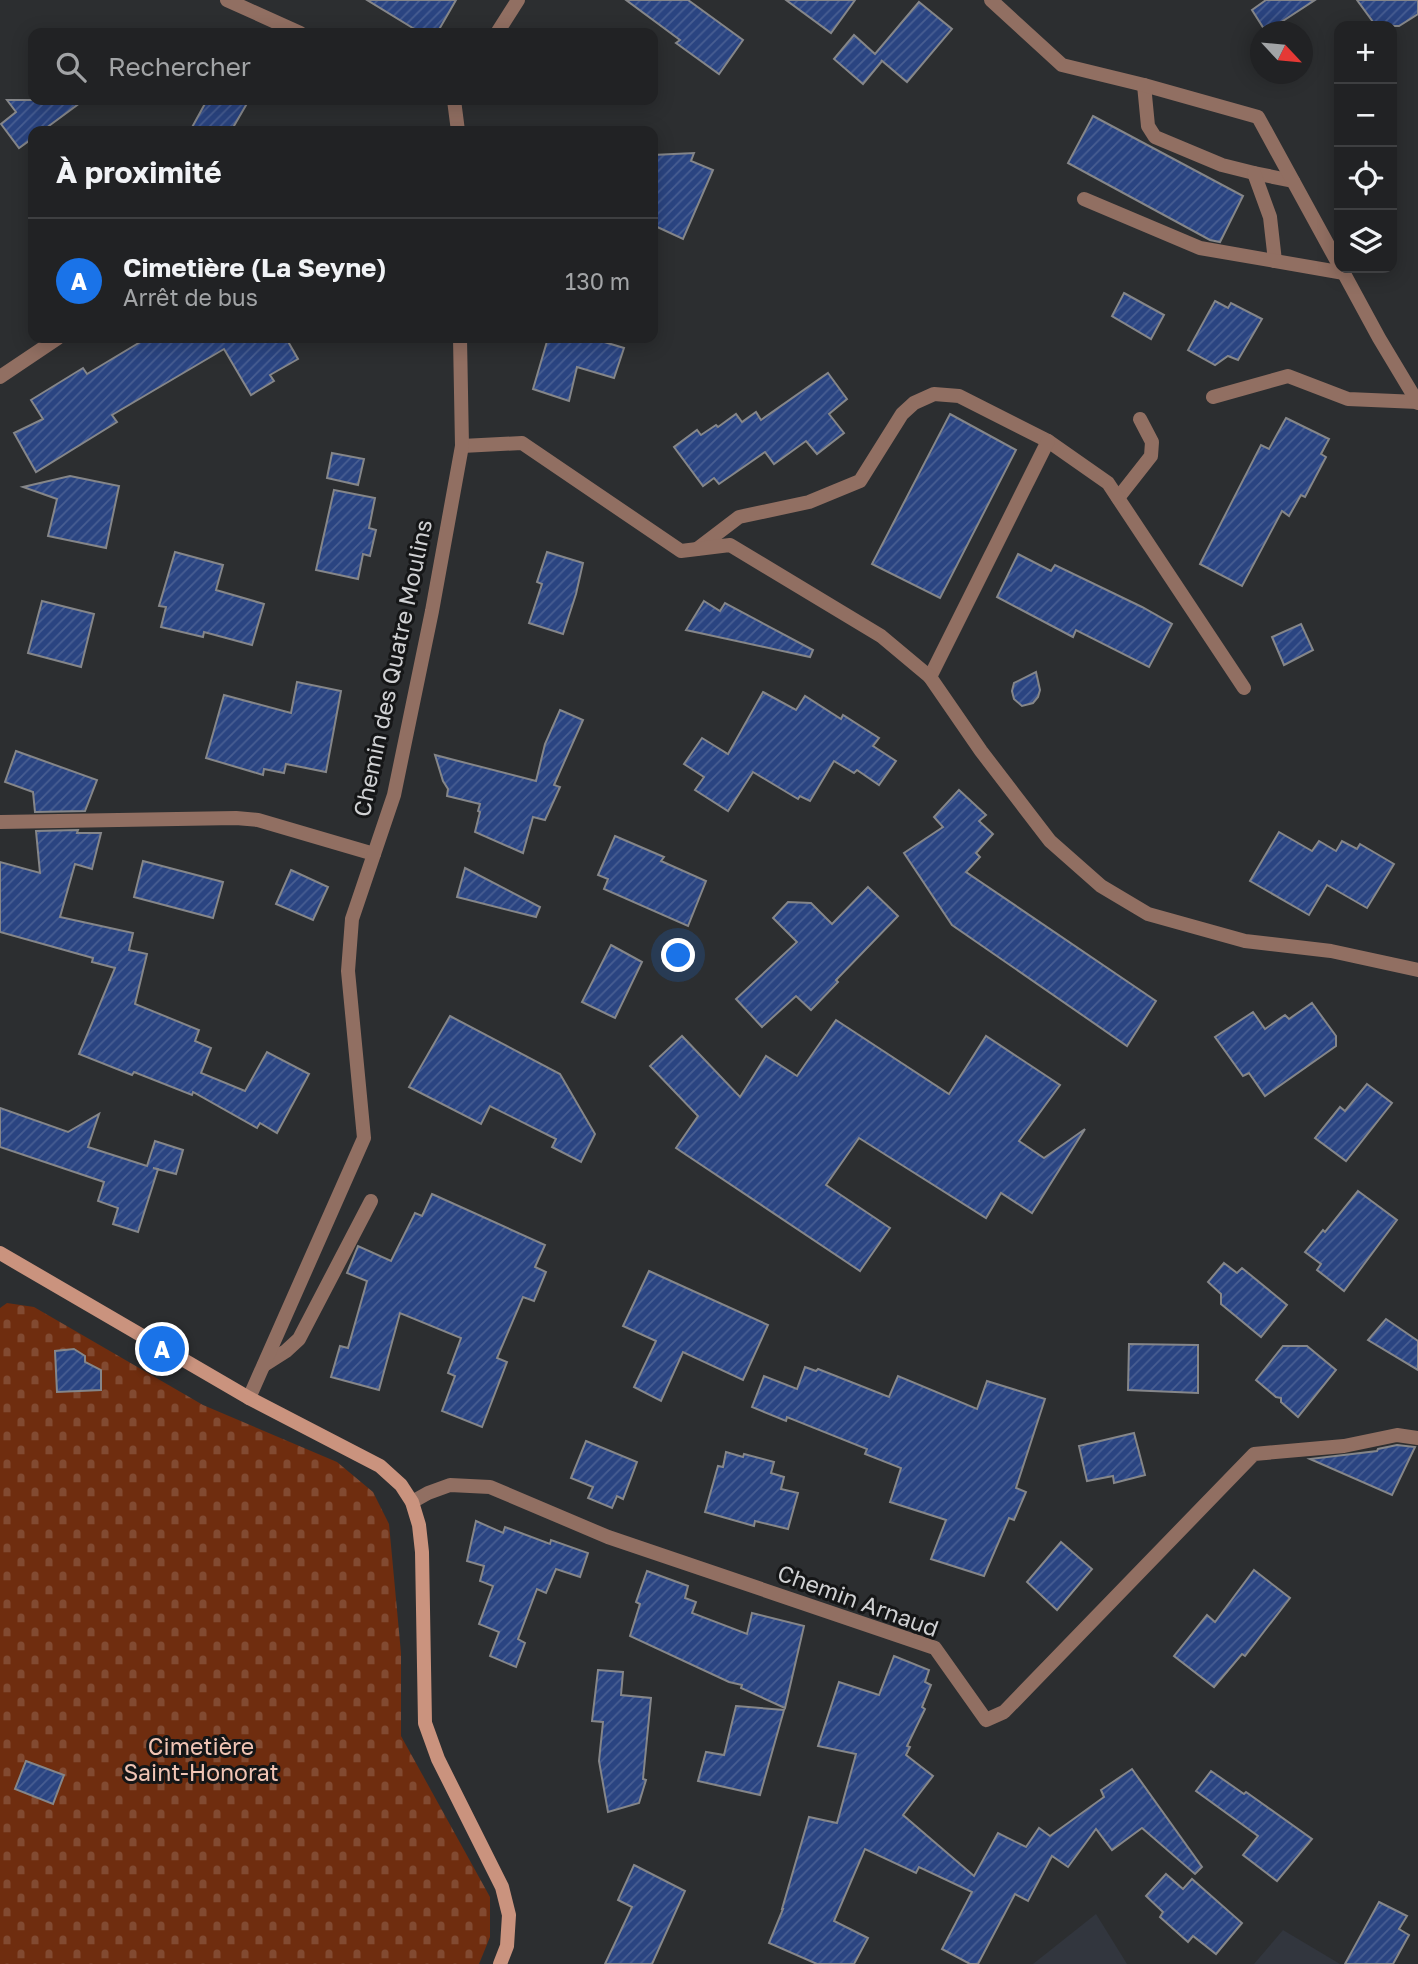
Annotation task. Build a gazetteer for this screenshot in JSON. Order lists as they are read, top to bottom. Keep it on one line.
{"streets":{"street":["Chemin des Quatre Moulins","Chemin Arnaud"]},"parks":["Cimetière Saint-Honorat"],"north":"bottom right","page":{"map_buttons":["+","−"],"search":"Rechercher","heading":"À proximité","list":[{"mark":"A","name":"Cimetière (La Seyne)","note":"Arrêt de bus","value":"130 m"}],"pins":"A"}}
